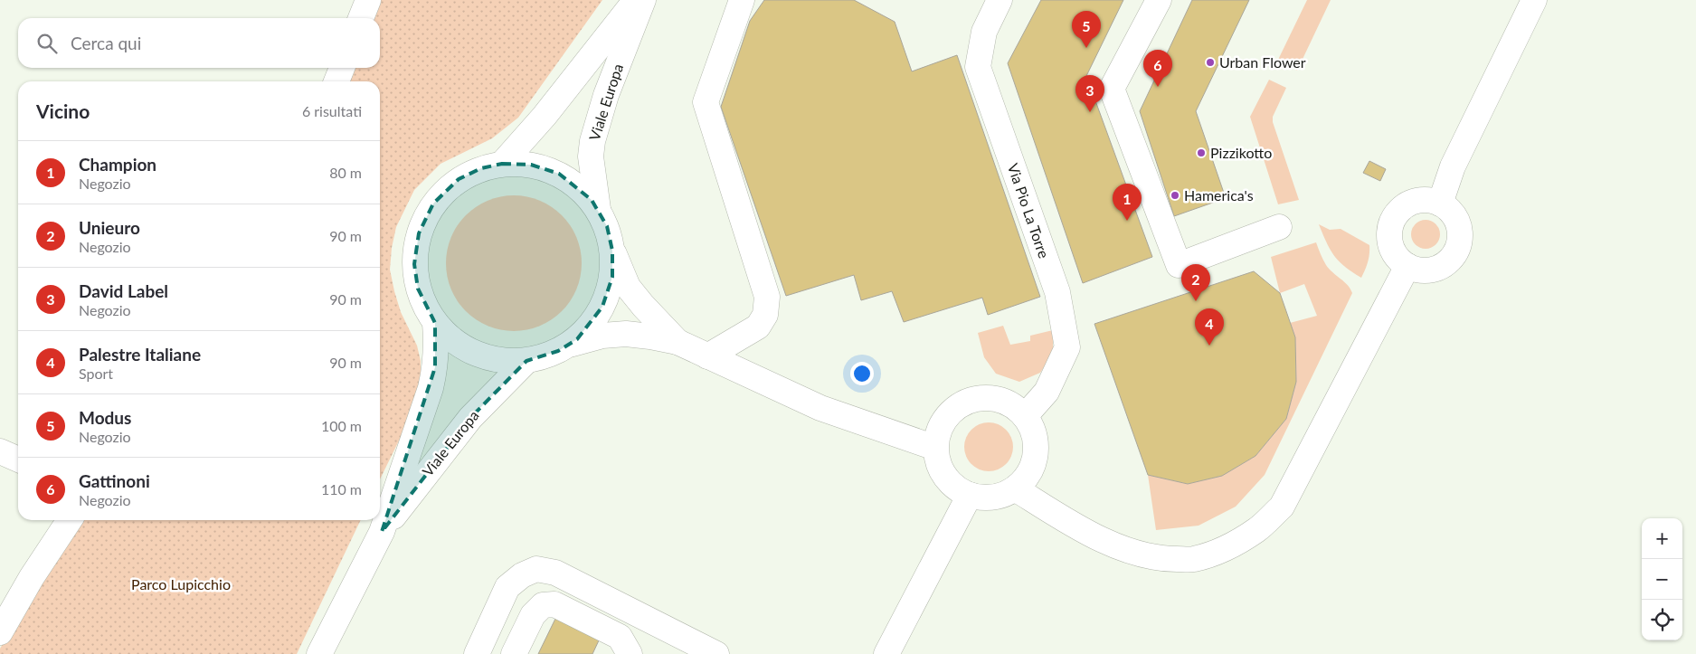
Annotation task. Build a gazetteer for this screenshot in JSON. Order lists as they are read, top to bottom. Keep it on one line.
{"streets":{"street":["Viale Europa","Via Pio La Torre"]},"parks":["Parco Lupicchio"],"places":["Urban Flower","Pizzikotto","Hamerica's"],"page":{"pins":["5","6","3","1","2","4"],"search":"Cerca qui","heading":["Vicino","6 risultati"],"list":[{"mark":"1","name":"Champion","note":"Negozio","value":"80 m"},{"mark":"2","name":"Unieuro","note":"Negozio","value":"90 m"},{"mark":"3","name":"David Label","note":"Negozio","value":"90 m"},{"mark":"4","name":"Palestre Italiane","note":"Sport","value":"90 m"},{"mark":"5","name":"Modus","note":"Negozio","value":"100 m"},{"mark":"6","name":"Gattinoni","note":"Negozio","value":"110 m"}],"map_buttons":["+","−"]}}
